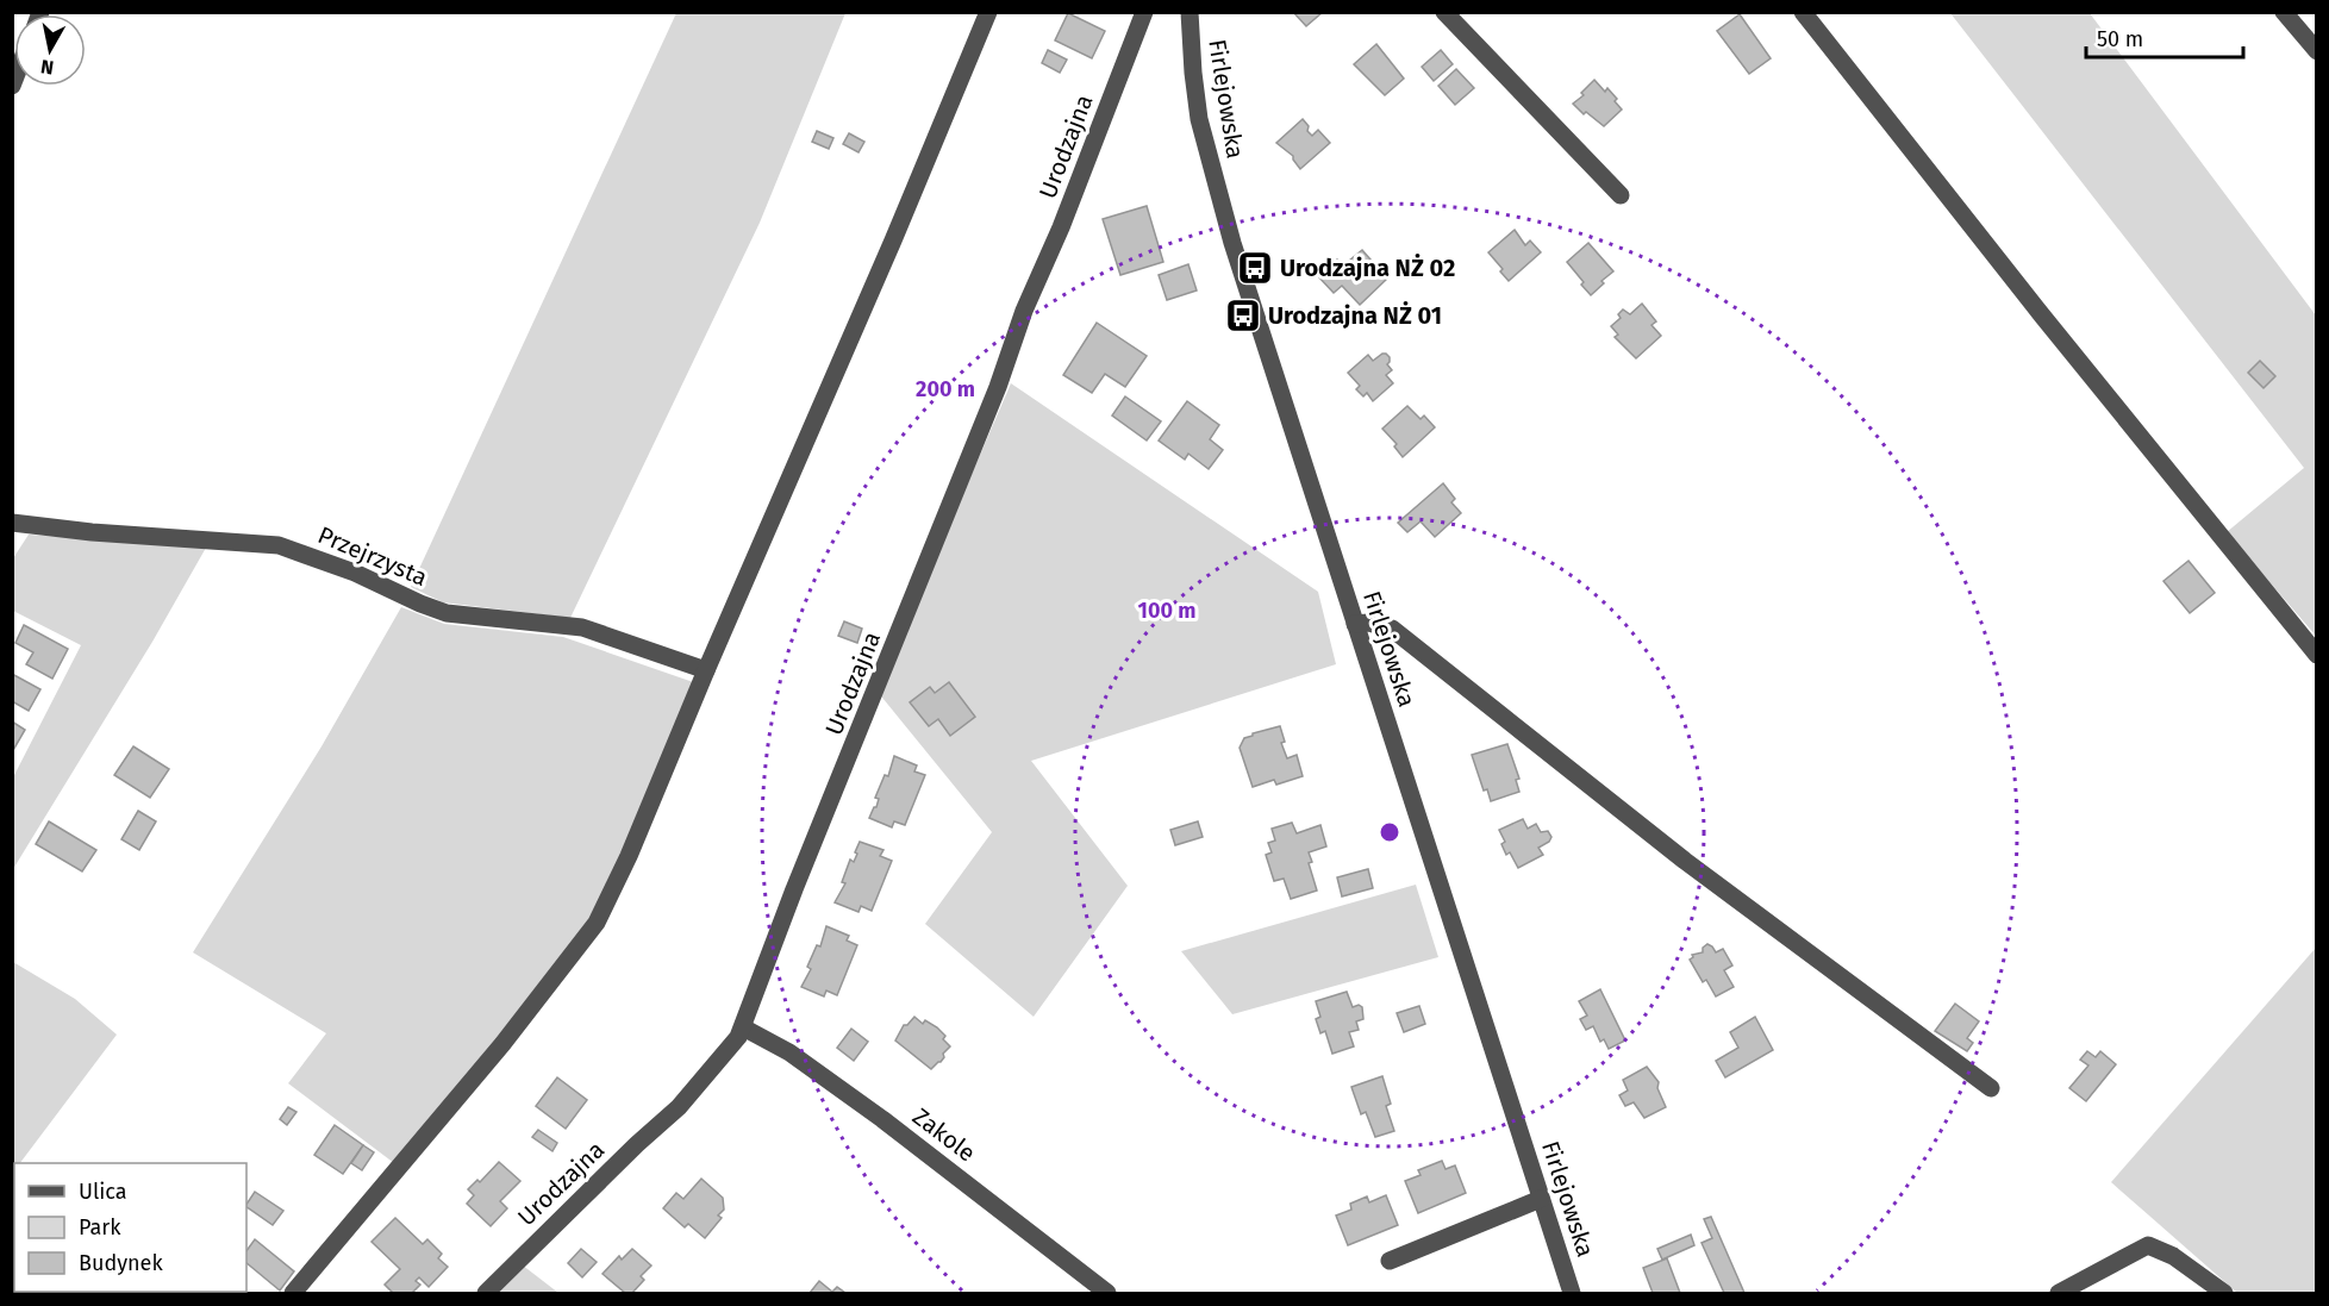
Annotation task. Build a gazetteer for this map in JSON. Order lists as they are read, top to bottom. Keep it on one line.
{"streets":{"street":["Firlejowska","Urodzajna","Przejrzysta","Zakole"]},"crossings":[["Urodzajna","Zakole"]],"places":{"bus stop":["Urodzajna NŻ 02","Urodzajna NŻ 01"]},"legend":["Ulica","Park","Budynek"],"scale_bar":"50 m","north":"bottom","rings":["200 m","100 m"]}
